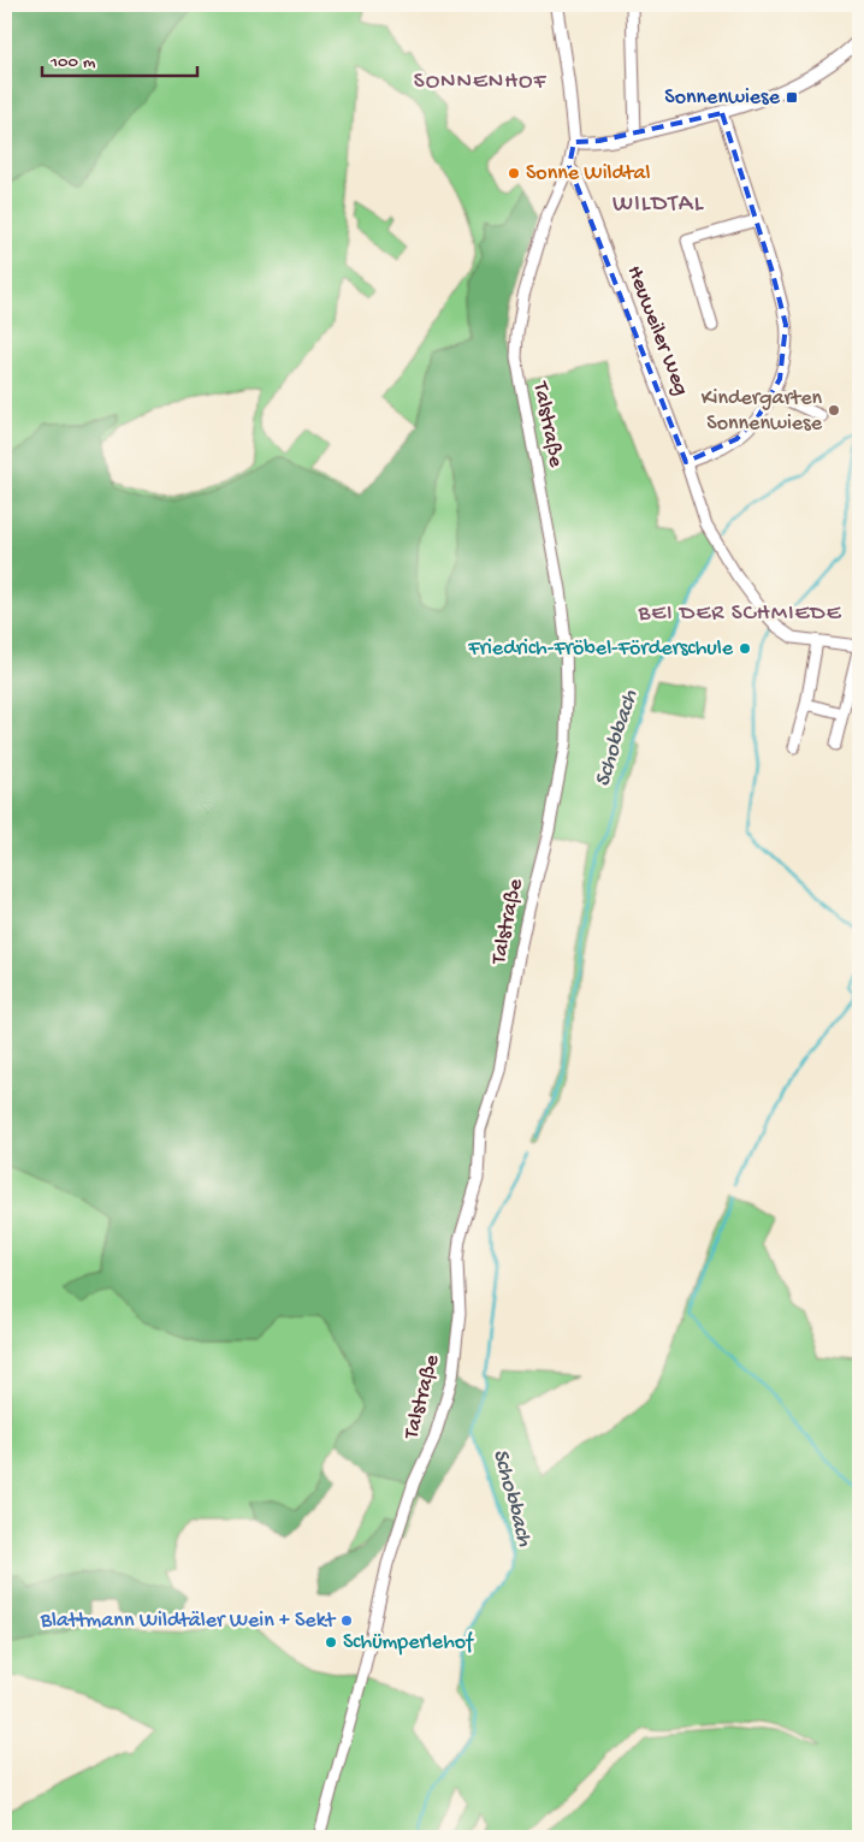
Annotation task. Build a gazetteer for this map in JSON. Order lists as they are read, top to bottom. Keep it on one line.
{"streets":{"street":["Heuweiler Weg","Talstraße"]},"crossings":[["Heuweiler Weg","Talstraße"]],"districts":["SONNENHOF","WILDTAL","BEI DER SCHMIEDE"],"water":["Schobbach"],"places":{"transit":["Sonnenwiese"],"other":["Sonne Wildtal","Kindergarten Sonnenwiese","Friedrich-Fröbel-Förderschule","Blattmann Wildtäler Wein + Sekt","Schümperlehof"]},"scale_bar":"100 m"}
